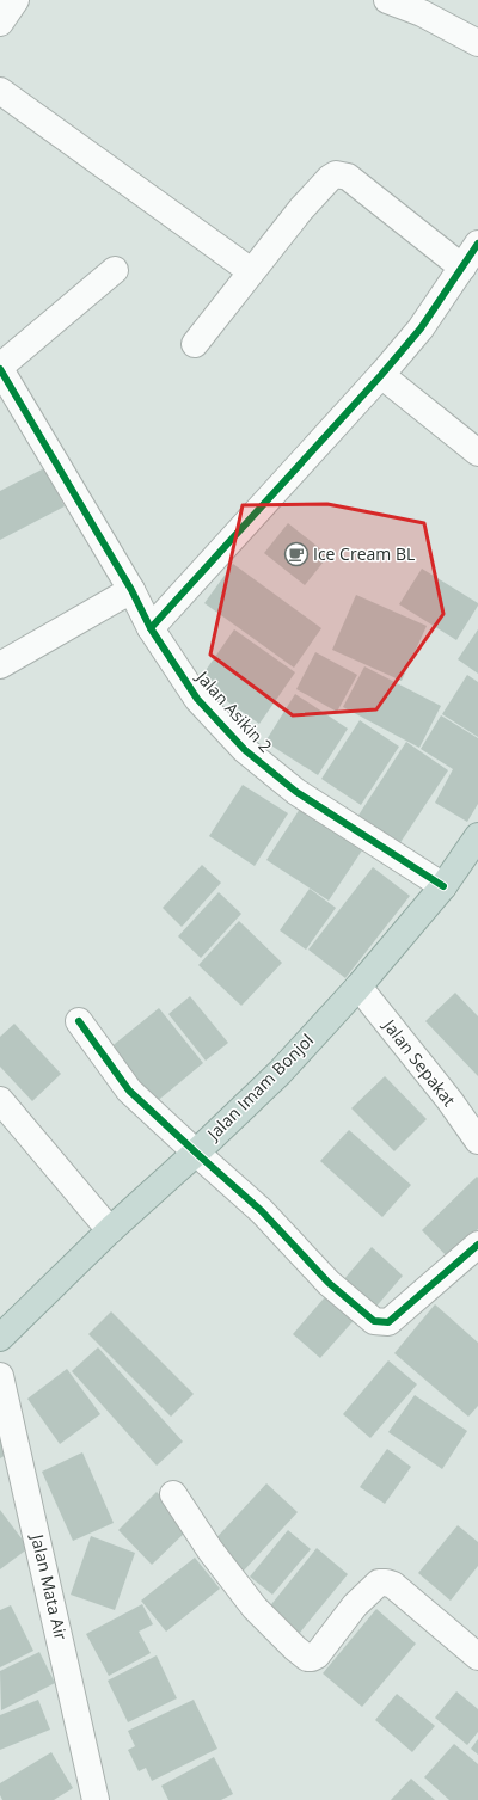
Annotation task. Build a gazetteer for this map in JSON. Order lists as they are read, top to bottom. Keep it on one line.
{"streets":{"highway":["Jalan Imam Bonjol"],"street":["Jalan Asikin 2","Jalan Sepakat","Jalan Mata Air"]},"crossings":[["Jalan Asikin 2","Jalan Imam Bonjol"],["Jalan Sepakat","Jalan Imam Bonjol"]],"places":{"cafe":["Ice Cream BL"]}}
